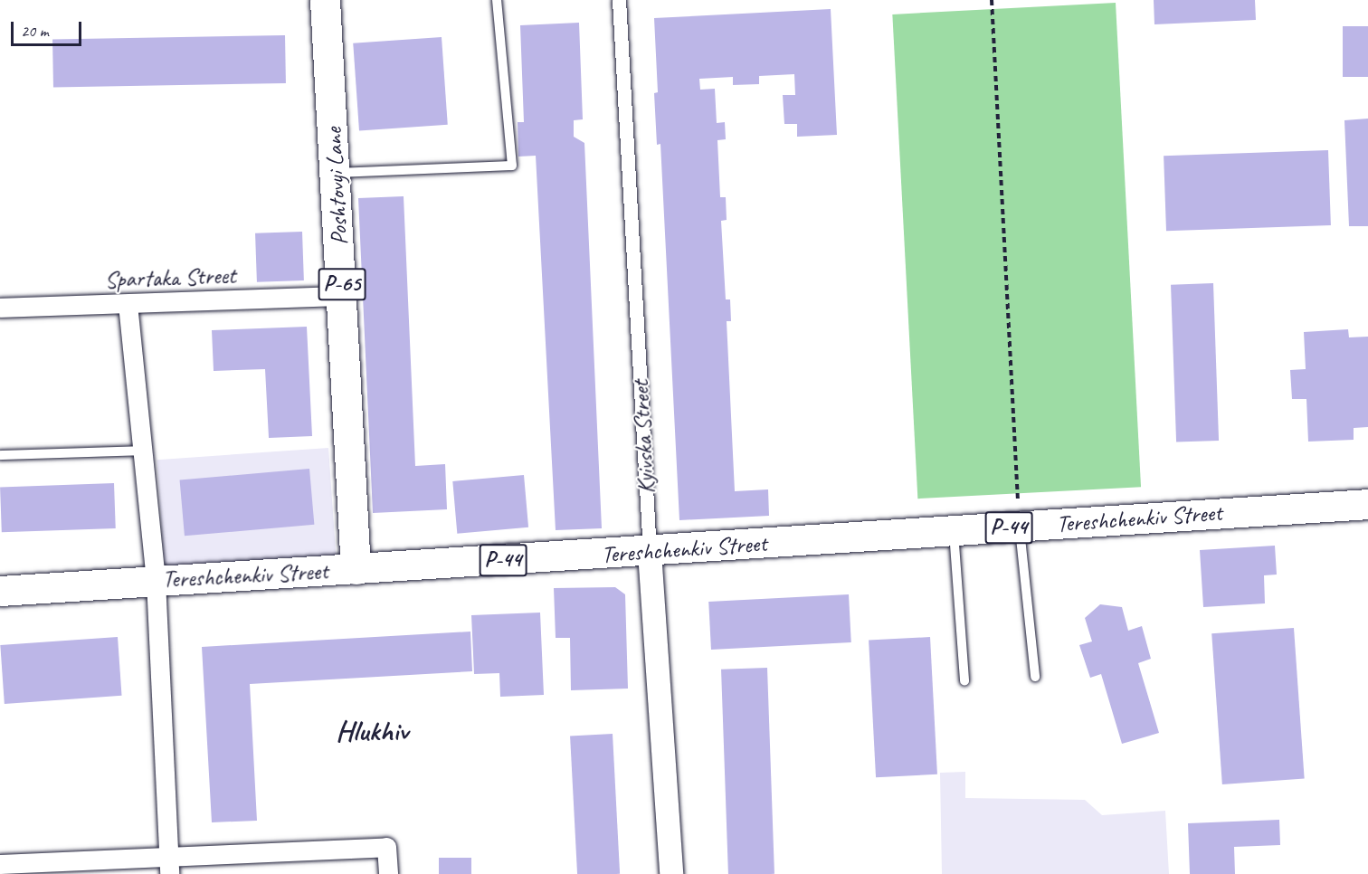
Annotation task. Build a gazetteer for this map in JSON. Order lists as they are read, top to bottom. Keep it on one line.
{"streets":{"main road":["Poshtovyi Lane","Р-65","Tereshchenkiv Street","Р-44"],"street":["Spartaka Street","Kyivska Street"]},"crossings":[["Poshtovyi Lane","Spartaka Street"],["Poshtovyi Lane","Tereshchenkiv Street"],["Kyivska Street","Tereshchenkiv Street"]],"districts":["Hlukhiv"],"scale_bar":"20 m"}
